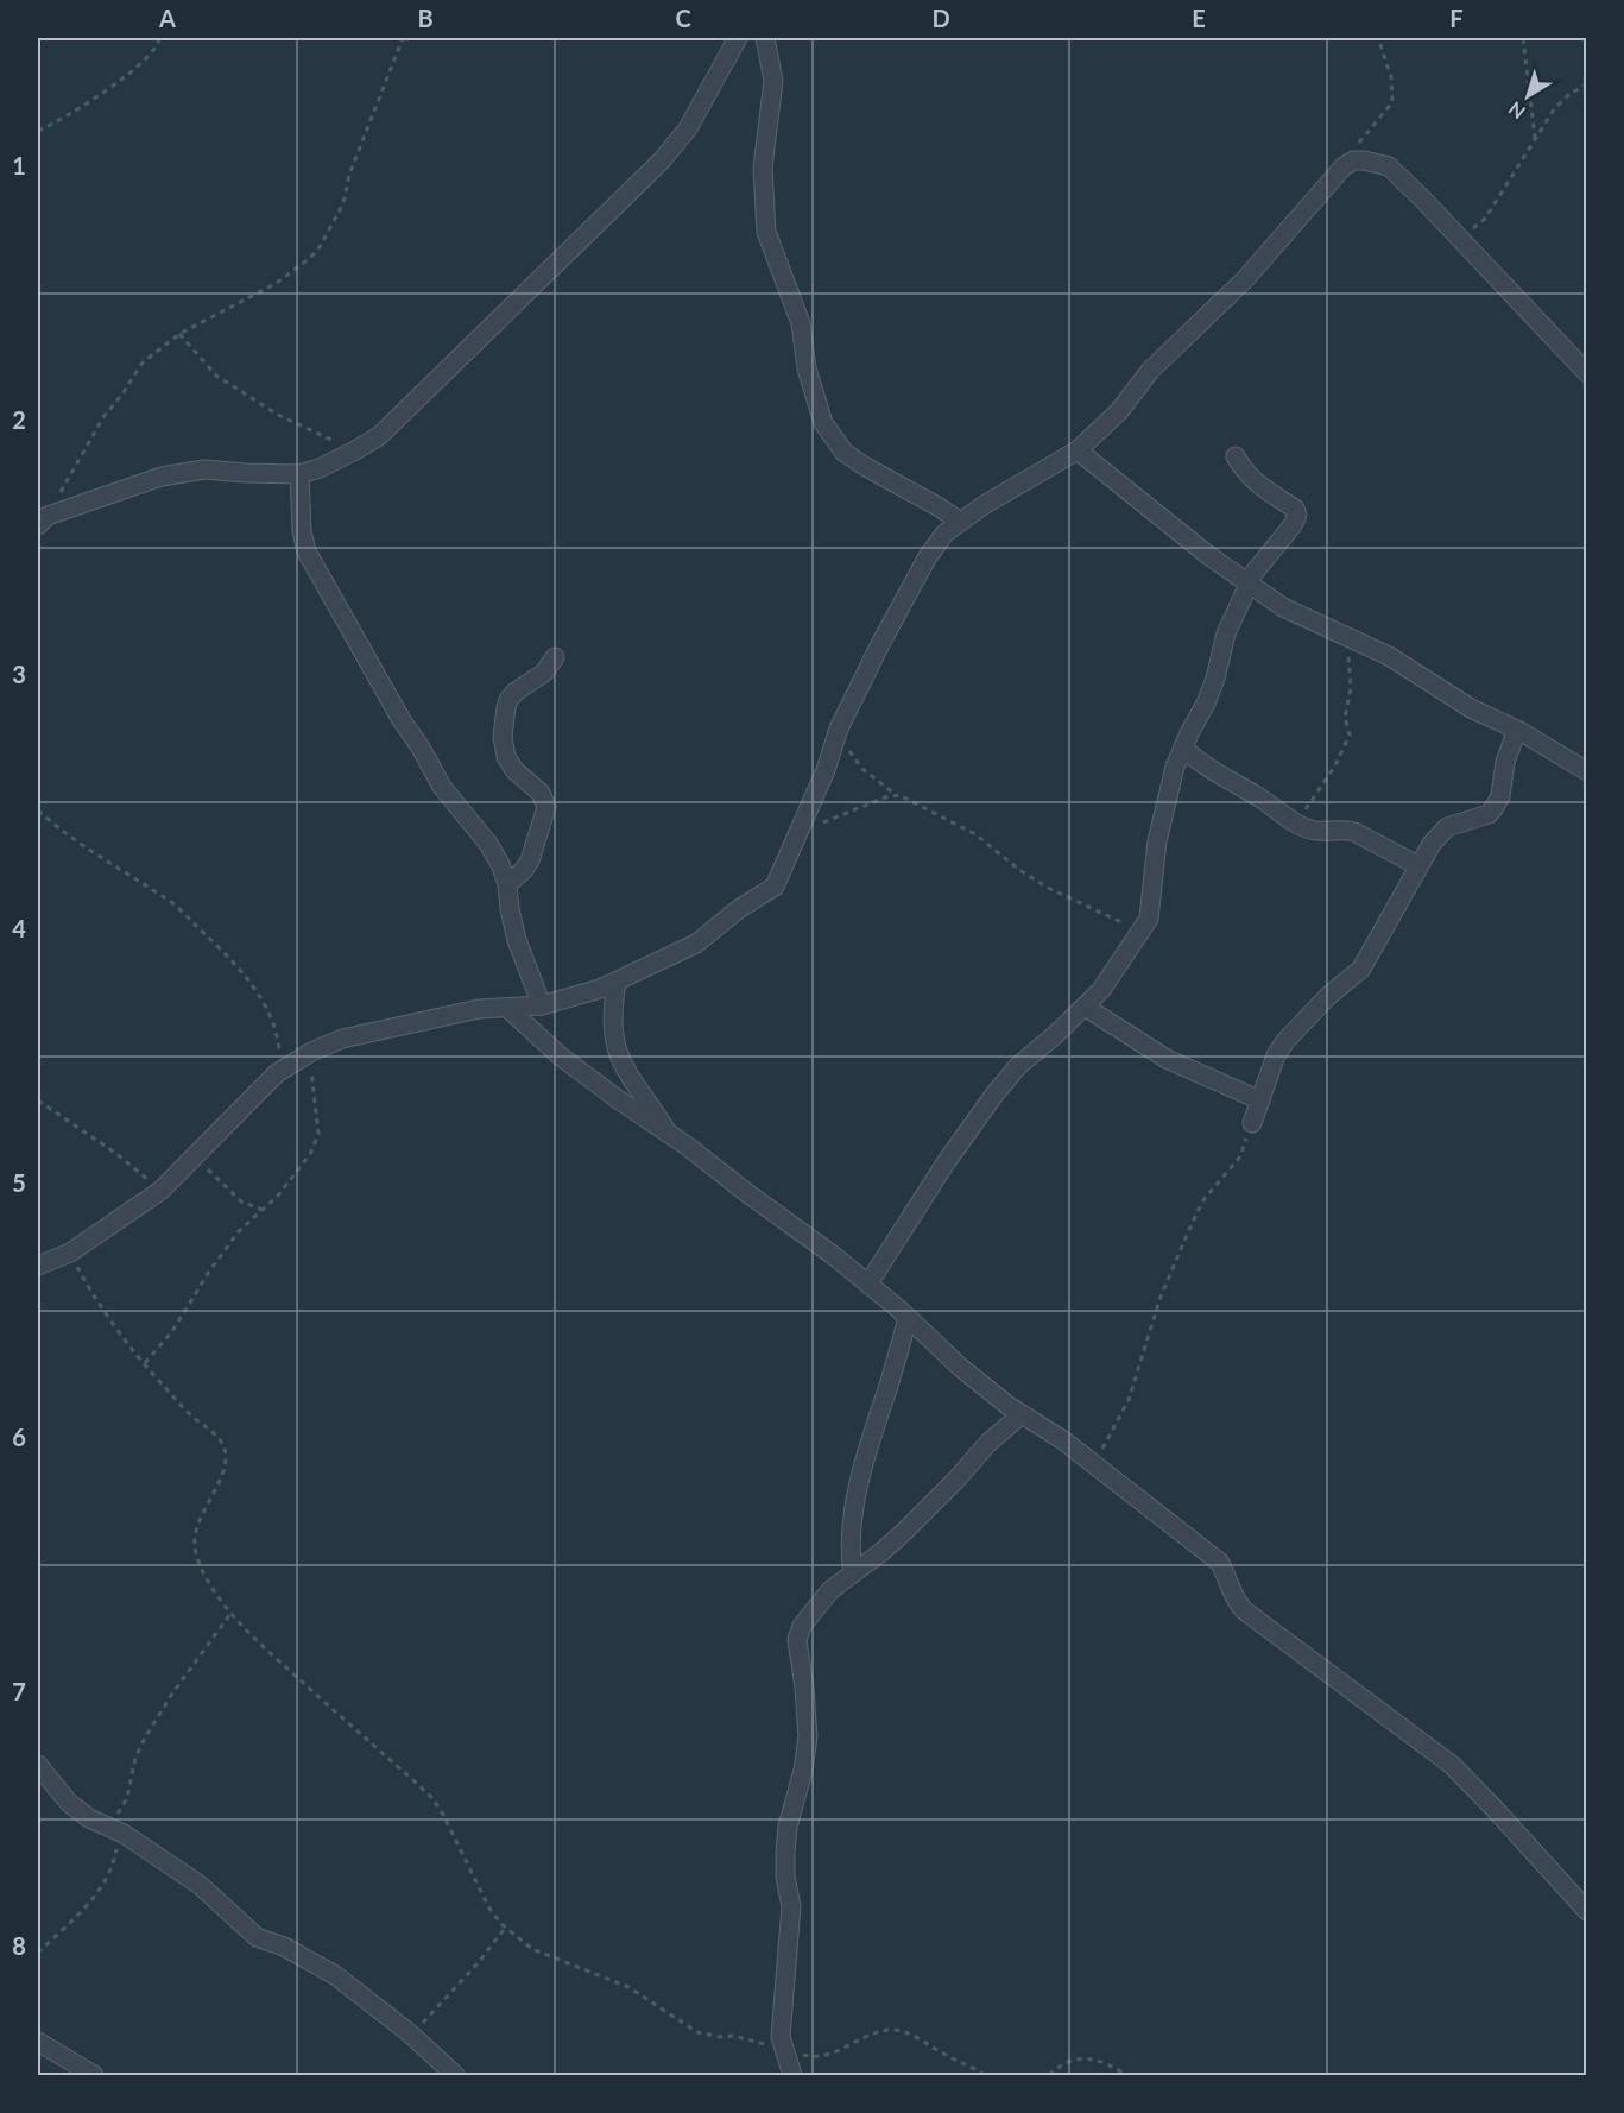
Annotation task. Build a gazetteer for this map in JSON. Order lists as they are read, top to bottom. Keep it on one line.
{"north":"bottom left","grid":{"columns":["A","B","C","D","E","F"],"rows":["1","2","3","4","5","6","7","8"]}}
